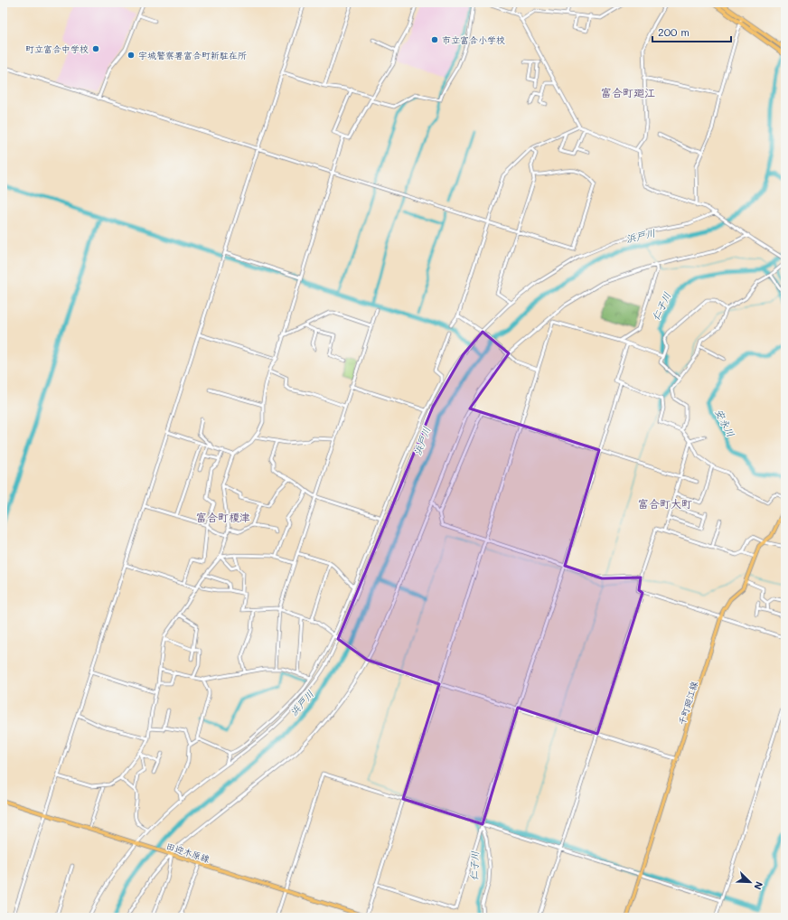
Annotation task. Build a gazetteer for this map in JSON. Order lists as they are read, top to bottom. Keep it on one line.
{"streets":{"main road":["千町廻江線","田迎木原線"]},"districts":["富合町廻江","富合町大町","富合町榎津"],"water":["浜戸川","仁子川","安永川"],"places":["市立富合小学校","町立富合中学校","宇城警察署富合町新駐在所"],"scale_bar":"200 m","north":"bottom right"}
